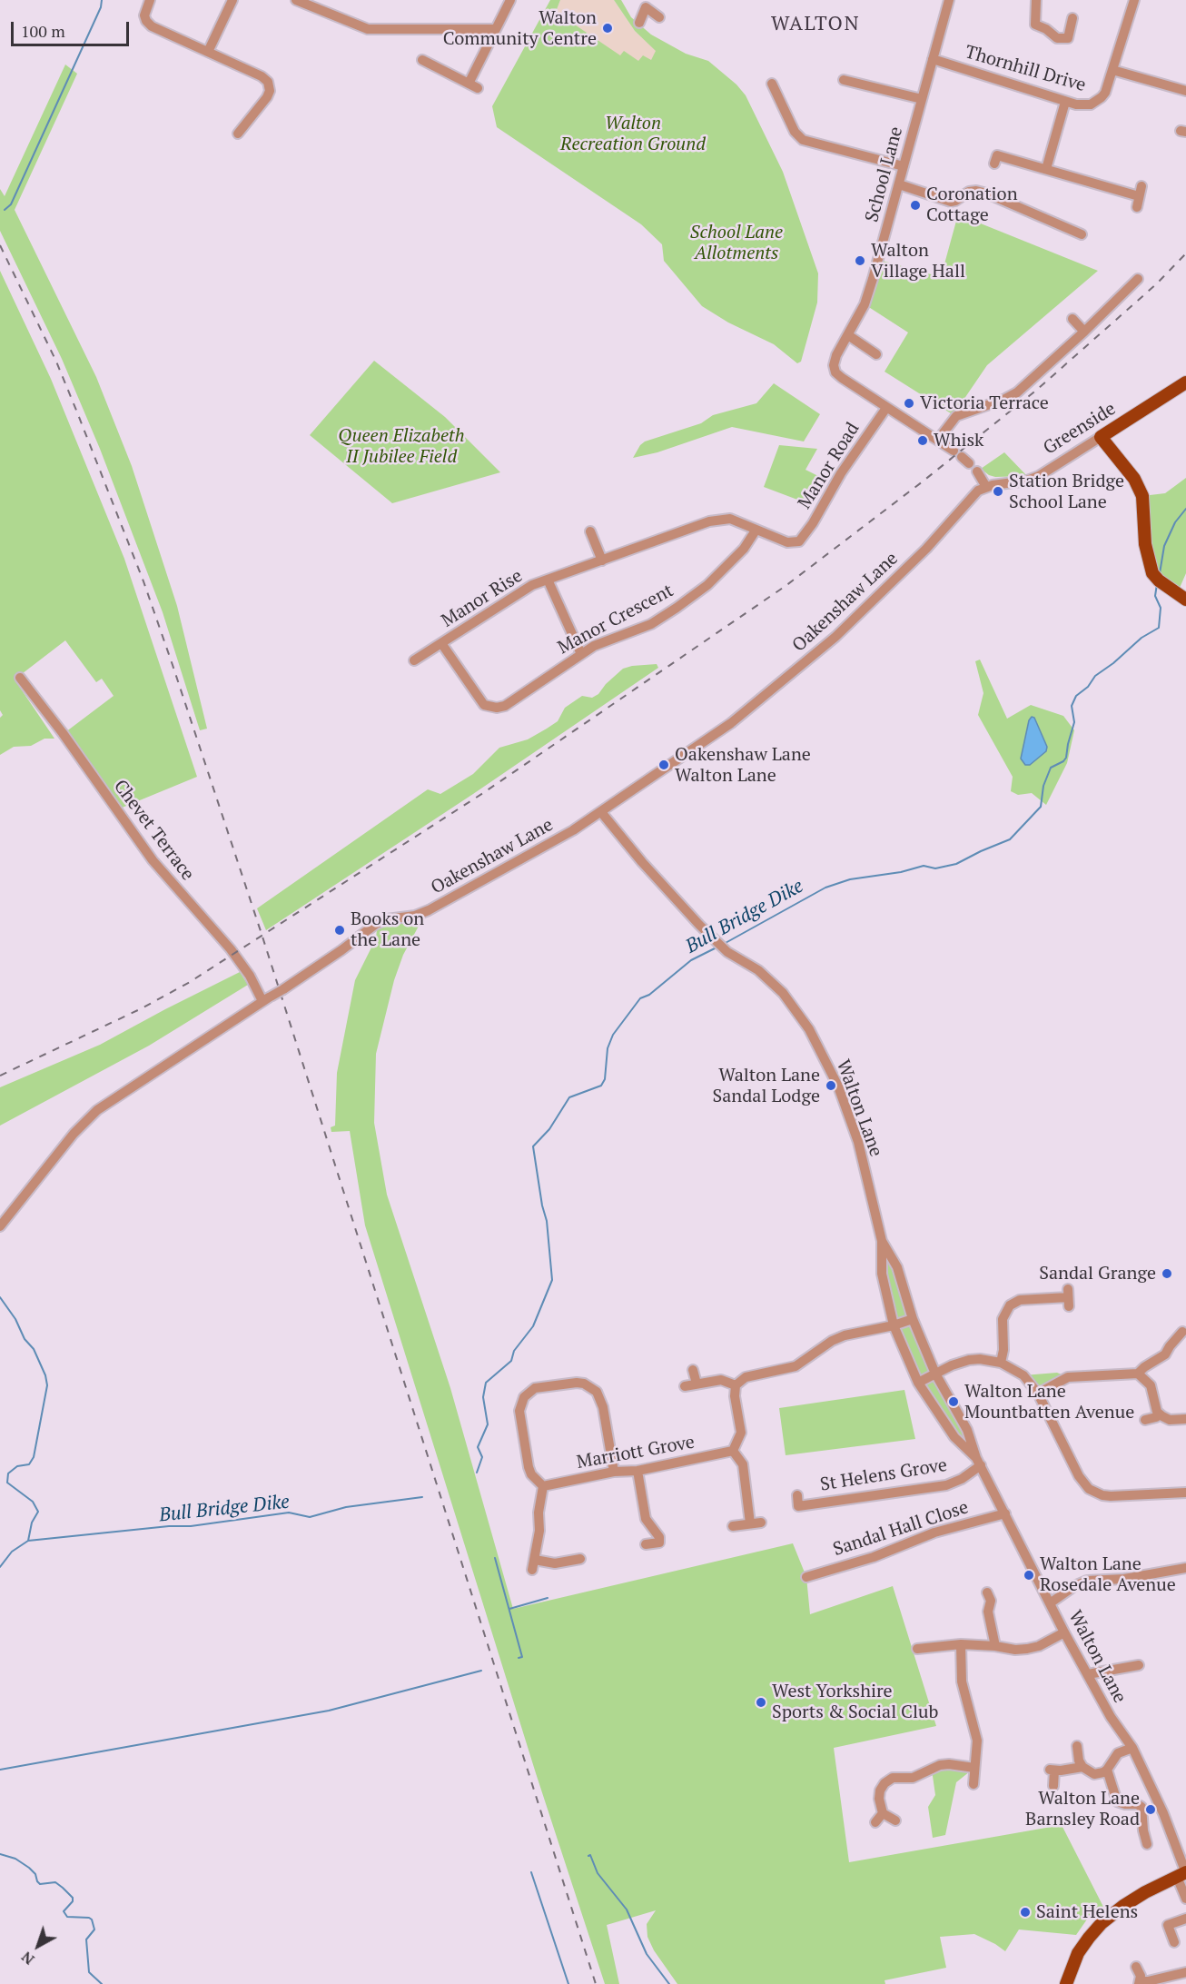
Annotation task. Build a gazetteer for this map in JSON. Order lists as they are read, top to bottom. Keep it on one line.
{"streets":{"main road":["Greenside"],"street":["Thornhill Drive","School Lane","Manor Road","Manor Rise","Oakenshaw Lane","Manor Crescent","Chevet Terrace","Walton Lane","Marriott Grove","St Helens Grove","Sandal Hall Close"]},"crossings":[["Thornhill Drive","School Lane"],["School Lane","Manor Road"],["Greenside","Oakenshaw Lane"],["Manor Road","Manor Rise"],["Manor Rise","Manor Crescent"],["Oakenshaw Lane","Chevet Terrace"],["Oakenshaw Lane","Walton Lane"],["Walton Lane","St Helens Grove"],["Walton Lane","Sandal Hall Close"]],"districts":["WALTON"],"water":["Bull Bridge Dike"],"parks":["Walton Recreation Ground","School Lane Allotments","Queen Elizabeth II Jubilee Field"],"places":["Walton Community Centre","Coronation Cottage","Walton Village Hall","Victoria Terrace","Whisk","Station Bridge School Lane","Oakenshaw Lane Walton Lane","Books on the Lane","Walton Lane Sandal Lodge","Sandal Grange","Walton Lane Mountbatten Avenue","Walton Lane Rosedale Avenue","West Yorkshire Sports & Social Club","Walton Lane Barnsley Road","Saint Helens"],"scale_bar":"100 m","north":"bottom left"}
